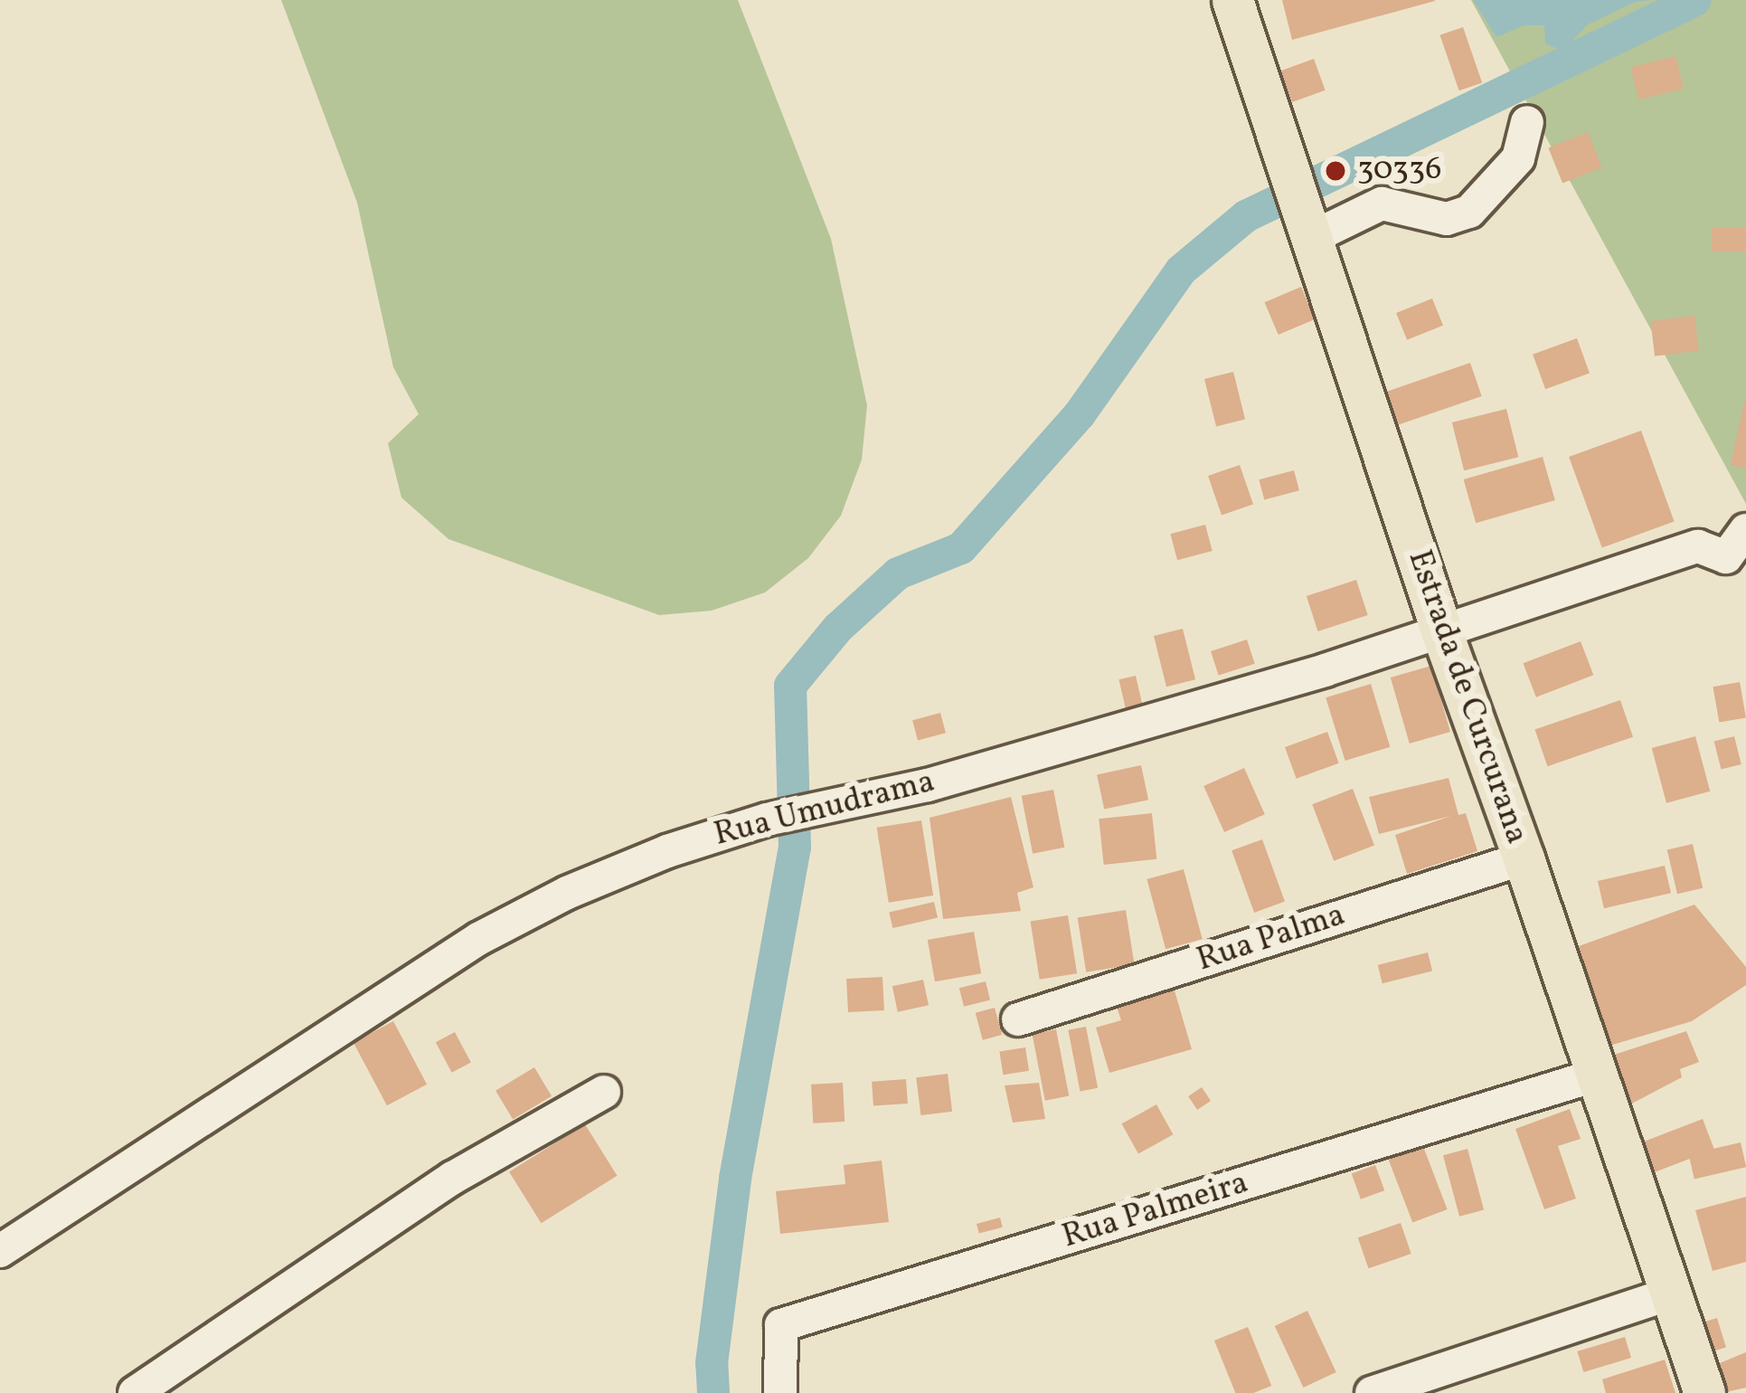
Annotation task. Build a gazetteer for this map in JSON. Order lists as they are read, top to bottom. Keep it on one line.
{"streets":{"main road":["Estrada de Curcurana"],"street":["Rua Umudrama","Rua Palma","Rua Palmeira"]},"crossings":[["Estrada de Curcurana","Rua Umudrama"],["Estrada de Curcurana","Rua Palma"],["Estrada de Curcurana","Rua Palmeira"]],"places":["30336"]}
